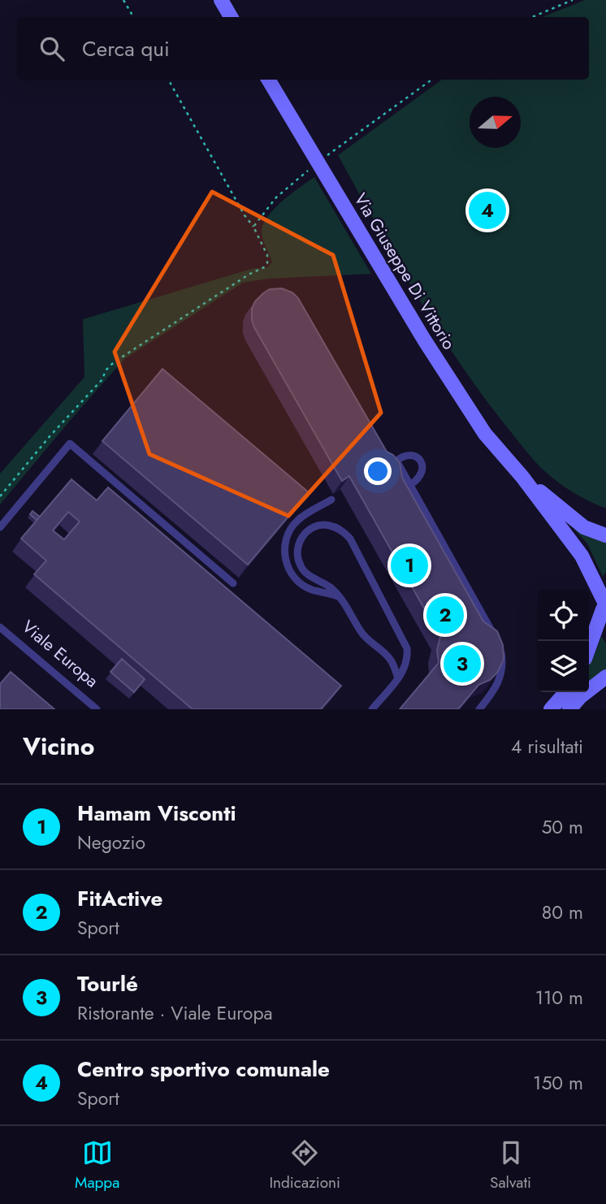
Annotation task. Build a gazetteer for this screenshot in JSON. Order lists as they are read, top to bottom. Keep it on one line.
{"streets":{"main road":["Via Giuseppe Di Vittorio"],"lane":["Viale Europa"]},"north":"right","page":{"search":"Cerca qui","pins":["4","1","2","3"],"heading":["Vicino","4 risultati"],"list":[{"mark":"1","name":"Hamam Visconti","note":"Negozio","value":"50 m"},{"mark":"2","name":"FitActive","note":"Sport","value":"80 m"},{"mark":"3","name":"Tourlé","note":"Ristorante · Viale Europa","value":"110 m"},{"mark":"4","name":"Centro sportivo comunale","note":"Sport","value":"150 m"}],"nav":["Mappa","Indicazioni","Salvati"]}}
